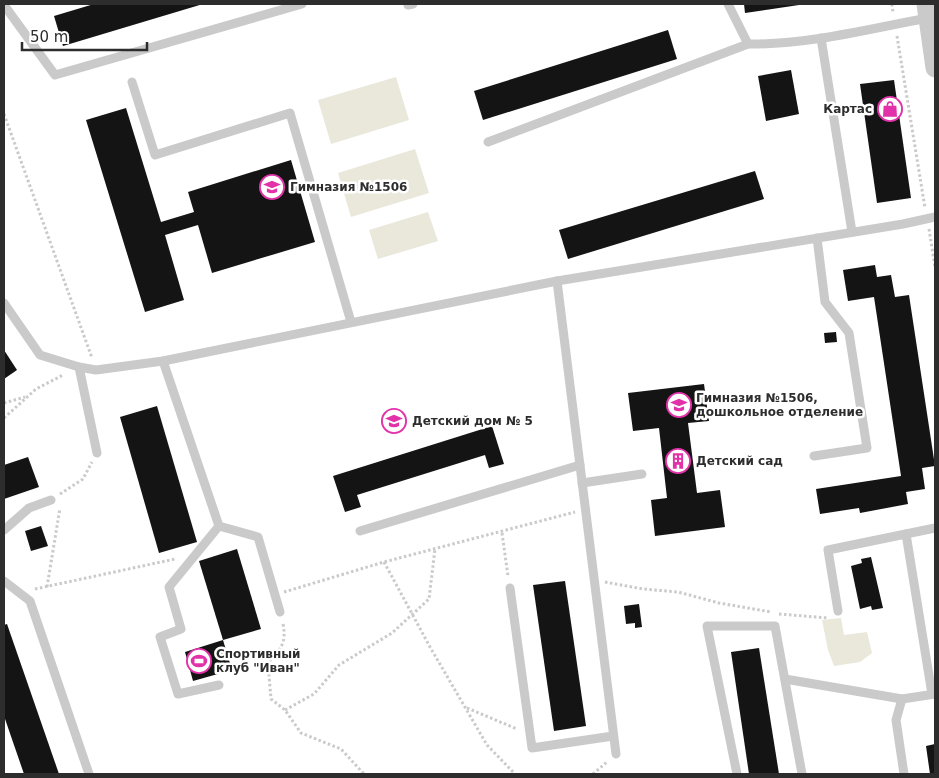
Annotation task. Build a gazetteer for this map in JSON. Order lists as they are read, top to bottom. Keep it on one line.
{"places":{"shop":["Картас"],"school or university":["Гимназия №1506","Гимназия №1506, дошкольное отделение","Детский дом № 5"],"building":["Детский сад"],"sports":["Спортивный клуб \"Иван\""]},"scale_bar":"50 m"}
